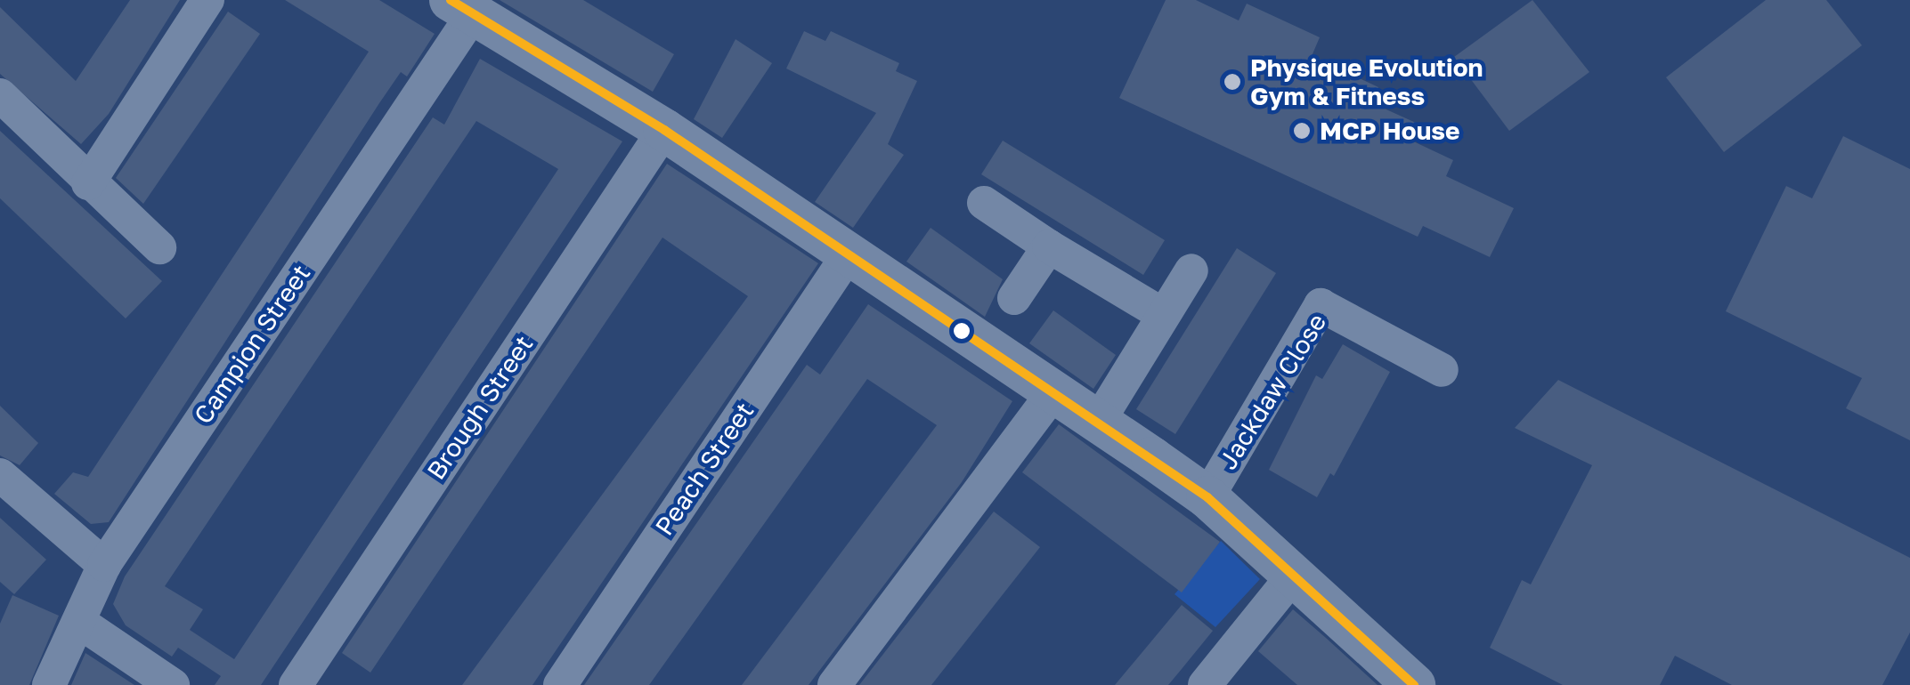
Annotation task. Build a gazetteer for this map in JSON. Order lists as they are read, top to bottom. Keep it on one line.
{"streets":{"street":["Campion Street","Jackdaw Close","Brough Street","Peach Street"]},"places":["Physique Evolution Gym & Fitness","MCP House"]}
